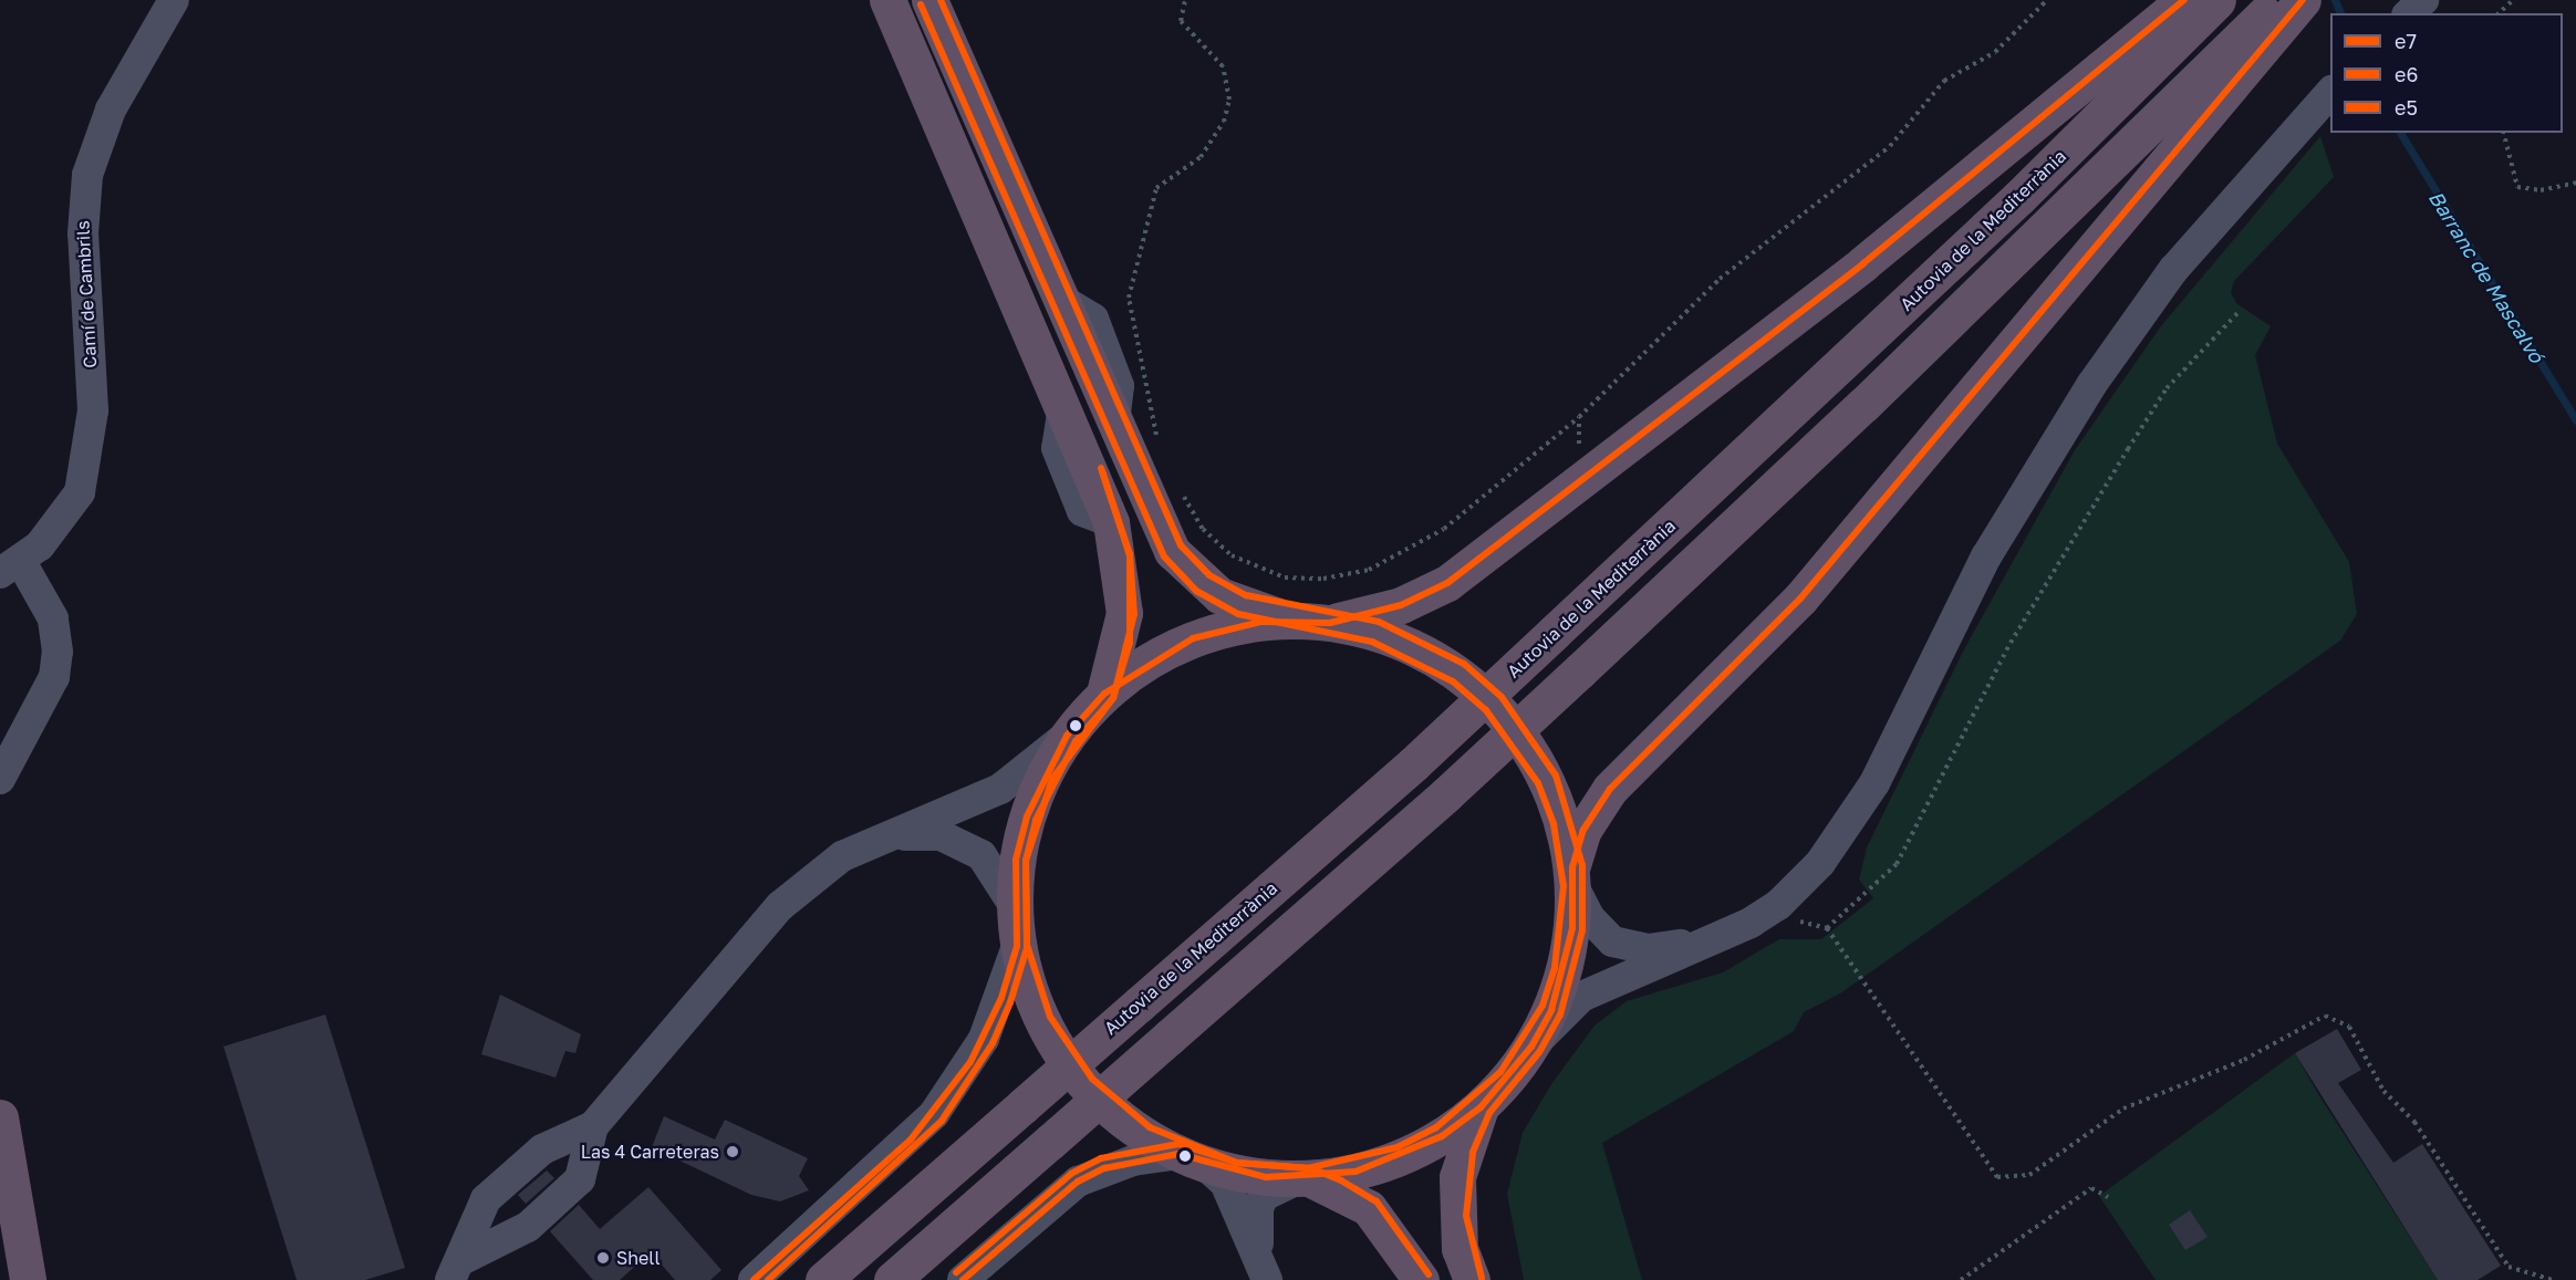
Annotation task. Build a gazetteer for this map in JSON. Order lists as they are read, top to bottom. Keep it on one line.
{"streets":{"highway":["Autovia de la Mediterrània"],"street":["Camí de Cambrils"]},"water":["Barranc de Mascalvó"],"places":["Las 4 Carreteras","Shell"],"lines":["transit line e7","transit line e5","transit line e6"],"legend":["e7","e6","e5"]}
